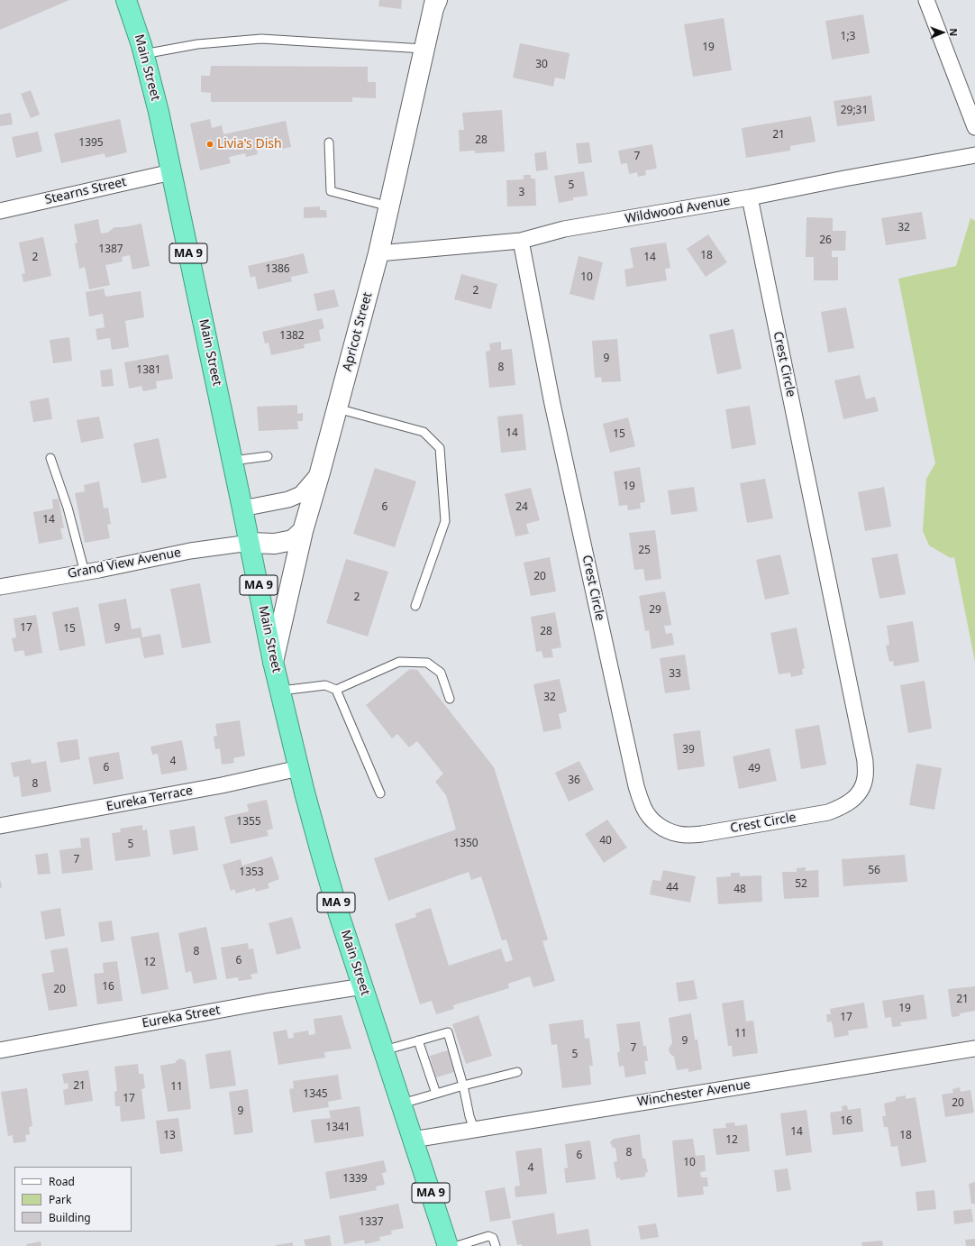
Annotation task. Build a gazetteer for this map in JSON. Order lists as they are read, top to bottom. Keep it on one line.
{"streets":{"highway":["Main Street","MA 9"],"street":["Stearns Street","Wildwood Avenue","Apricot Street","Crest Circle","Grand View Avenue","Eureka Terrace","Eureka Street","Winchester Avenue"]},"crossings":[["Main Street","Stearns Street"],["Main Street","Apricot Street"],["Main Street","Grand View Avenue"],["Main Street","Eureka Terrace"],["Main Street","Eureka Street"],["Main Street","Winchester Avenue"],["Wildwood Avenue","Apricot Street"],["Wildwood Avenue","Crest Circle"]],"places":["Livia's Dish"],"house_numbers":["1;3","19","30","29;31","21","28","1395","7","5","3","32","26","1387","18","2","14","1386","10","2","1382","9","8","1381","14","15","19","6","24","14","25","20","2","29","17","9","15","28","33","32","39","4","6","49","36","8","1355","40","1350","5","7","56","1353","52","44","48","8","6","12","16","20","21","19","17","11","9","7","5","21","11","1345","17","20","9","16","1341","14","13","18","12","8","6","10","4","1339","1337"],"legend":["Road","Park","Building"],"north":"right"}
